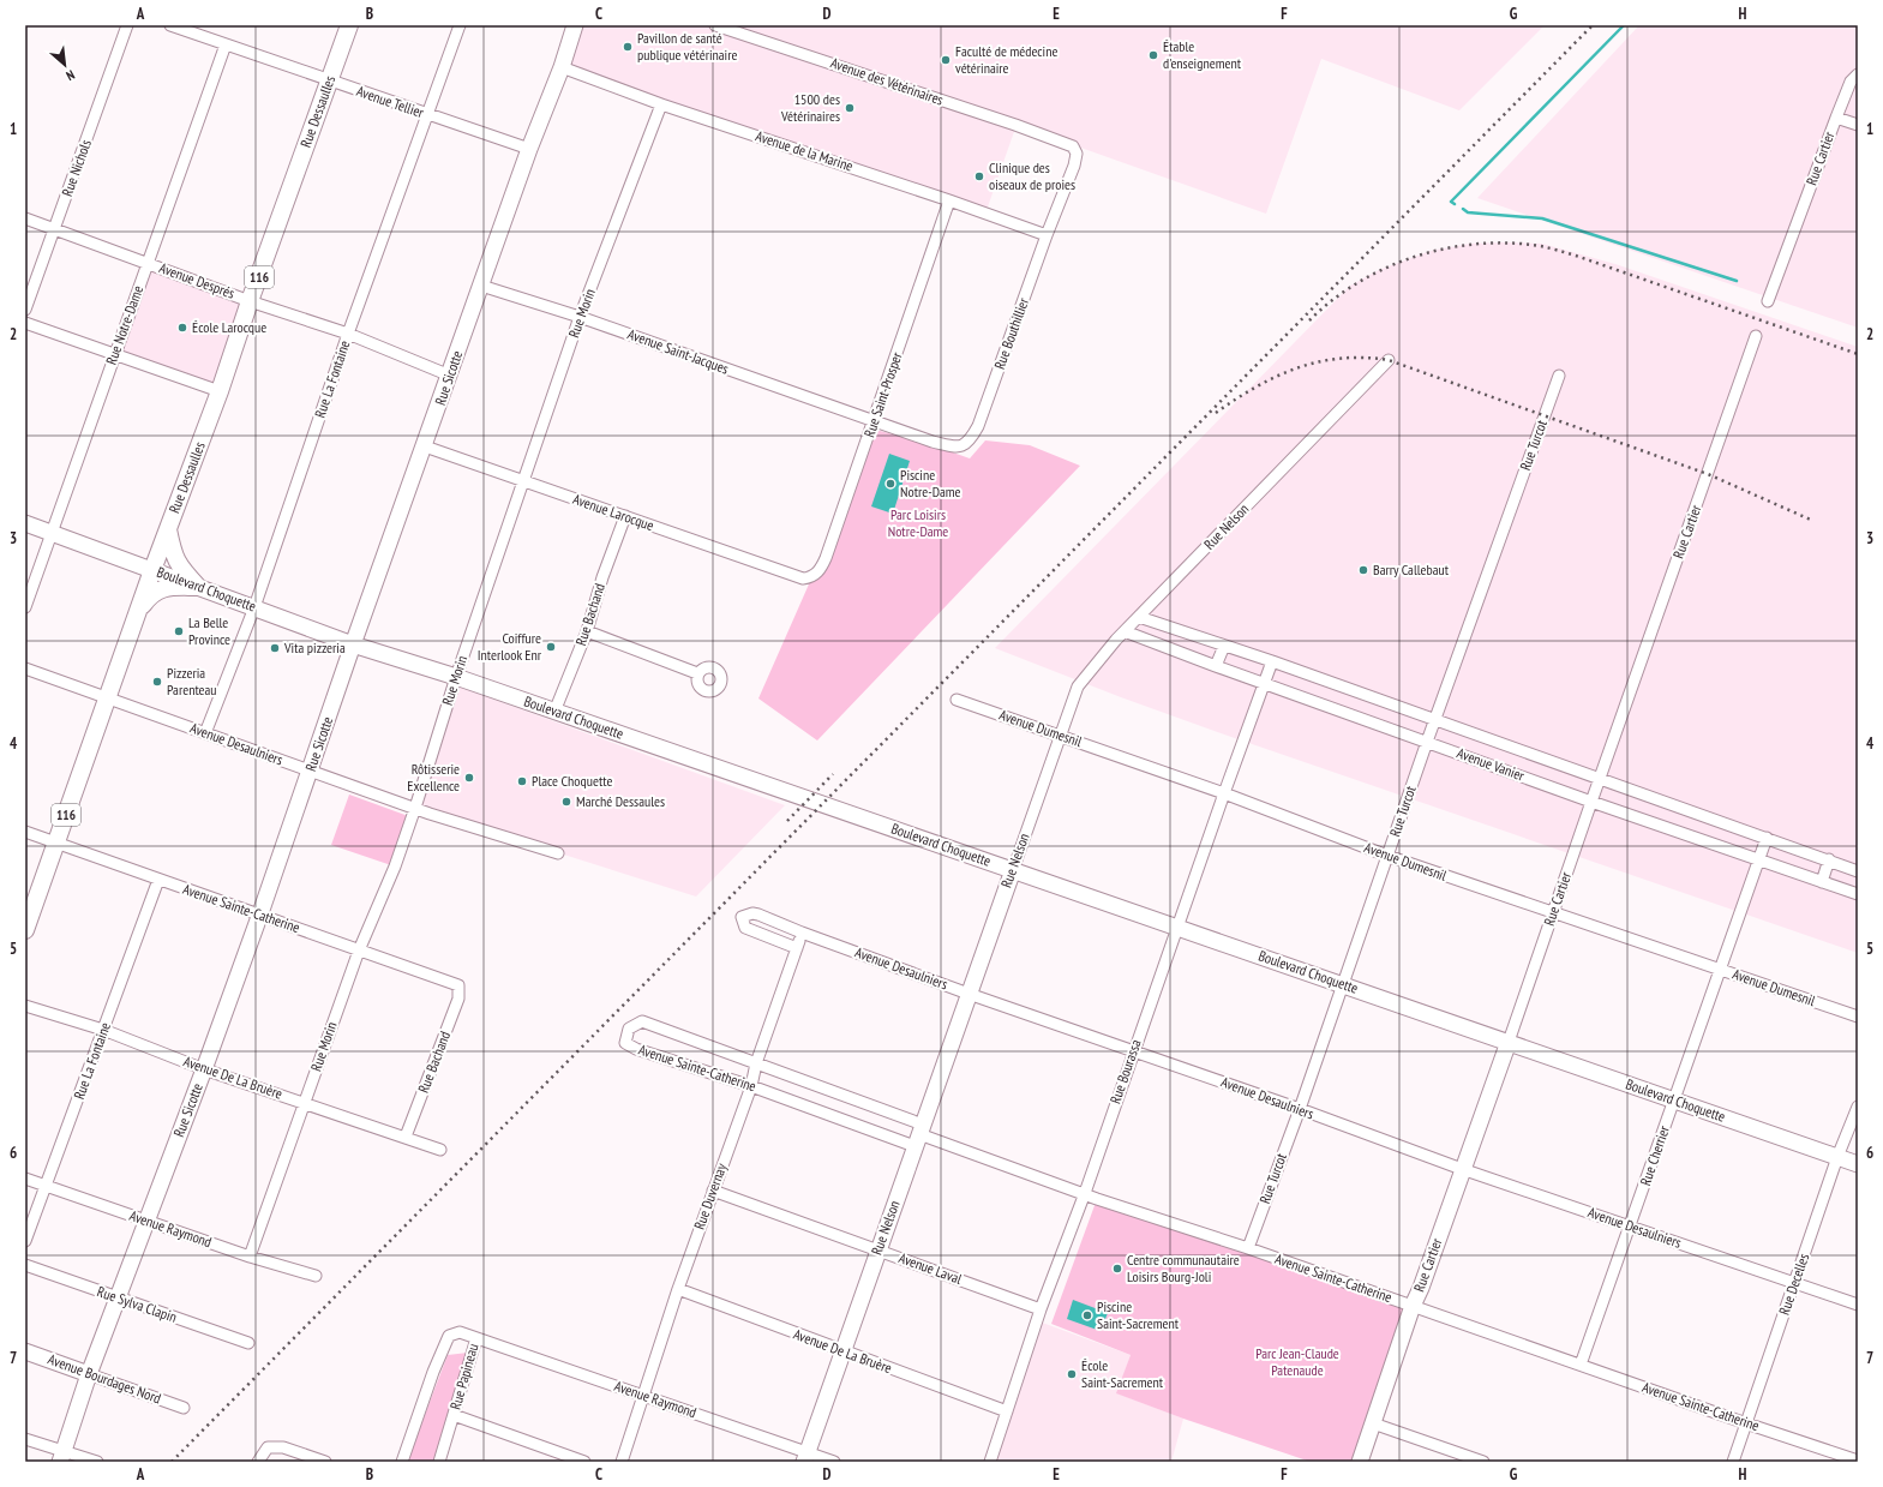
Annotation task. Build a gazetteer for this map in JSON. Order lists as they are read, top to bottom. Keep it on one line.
{"streets":{"main road":["Rue Dessaulles","116"],"street":["Avenue des Vétérinaires","Avenue Tellier","Avenue de la Marine","Rue Cartier","Rue Nichols","Avenue Després","Rue Morin","Rue Notre-Dame","Rue Bouthillier","Avenue Saint-Jacques","Rue Sicotte","Rue La Fontaine","Rue Saint-Prosper","Rue Turcot","Avenue Larocque","Rue Nelson","Boulevard Choquette","Rue Bachand","Avenue Dumesnil","Avenue Desaulniers","Avenue Vanier","Avenue Sainte-Catherine","Rue Bourassa","Avenue De La Bruère","Rue Cherrier","Rue Duvernay","Avenue Raymond","Avenue Laval","Rue Decelles","Rue Sylva Clapin","Rue Papineau","Avenue Bourdages Nord"]},"crossings":[["Avenue des Vétérinaires","Rue Bouthillier"],["Avenue Tellier","Rue Dessaulles"],["Avenue Tellier","Rue Notre-Dame"],["Avenue Tellier","Rue Sicotte"],["Avenue Tellier","Rue La Fontaine"],["Rue Dessaulles","Avenue Després"],["Rue Dessaulles","Boulevard Choquette"],["Rue Dessaulles","Avenue Desaulniers"],["Rue Dessaulles","Avenue Sainte-Catherine"],["Avenue de la Marine","Rue Morin"],["Avenue de la Marine","Rue Bouthillier"],["Avenue de la Marine","Rue Sicotte"],["Avenue de la Marine","Rue Saint-Prosper"],["Rue Cartier","Boulevard Choquette"],["Rue Cartier","Avenue Dumesnil"],["Rue Cartier","Avenue Desaulniers"],["Rue Cartier","Avenue Vanier"],["Rue Cartier","Avenue Sainte-Catherine"],["Rue Nichols","Avenue Després"],["Avenue Després","Rue Notre-Dame"],["Avenue Després","Rue Sicotte"],["Avenue Després","Rue La Fontaine"],["Rue Morin","Avenue Saint-Jacques"],["Rue Morin","Avenue Larocque"],["Rue Morin","Boulevard Choquette"],["Rue Morin","Avenue Desaulniers"],["Rue Morin","Avenue Sainte-Catherine"],["Rue Morin","Avenue De La Bruère"],["Rue Morin","Avenue Raymond"],["Rue Notre-Dame","Boulevard Choquette"],["Rue Bouthillier","Avenue Saint-Jacques"],["Rue Bouthillier","Rue Saint-Prosper"],["Avenue Saint-Jacques","Rue Sicotte"],["Avenue Saint-Jacques","Rue Saint-Prosper"],["Rue Sicotte","Avenue Larocque"],["Rue Sicotte","Boulevard Choquette"],["Rue Sicotte","Avenue Desaulniers"],["Rue Sicotte","Avenue Sainte-Catherine"],["Rue Sicotte","Avenue De La Bruère"],["Rue Sicotte","Avenue Raymond"],["Rue Sicotte","Rue Sylva Clapin"],["Rue Sicotte","Avenue Bourdages Nord"],["Rue La Fontaine","Boulevard Choquette"],["Rue La Fontaine","Avenue Desaulniers"],["Rue La Fontaine","Avenue Sainte-Catherine"],["Rue La Fontaine","Avenue De La Bruère"],["Rue La Fontaine","Avenue Raymond"],["Rue Saint-Prosper","Avenue Larocque"],["Rue Turcot","Boulevard Choquette"],["Rue Turcot","Avenue Dumesnil"],["Rue Turcot","Avenue Desaulniers"],["Rue Turcot","Avenue Vanier"],["Rue Turcot","Avenue Sainte-Catherine"],["Avenue Larocque","Rue Bachand"],["Rue Nelson","Boulevard Choquette"],["Rue Nelson","Avenue Dumesnil"],["Rue Nelson","Avenue Desaulniers"],["Rue Nelson","Avenue Vanier"],["Rue Nelson","Avenue Sainte-Catherine"],["Rue Nelson","Avenue De La Bruère"],["Rue Nelson","Avenue Raymond"],["Rue Nelson","Avenue Laval"],["Boulevard Choquette","Rue Bachand"],["Boulevard Choquette","Rue Bourassa"],["Boulevard Choquette","Rue Cherrier"],["Boulevard Choquette","Rue Decelles"],["Rue Bachand","Avenue Sainte-Catherine"],["Rue Bachand","Avenue De La Bruère"],["Avenue Dumesnil","Rue Bourassa"],["Avenue Dumesnil","Rue Cherrier"],["Avenue Desaulniers","Rue Bourassa"],["Avenue Desaulniers","Rue Cherrier"],["Avenue Desaulniers","Rue Duvernay"],["Avenue Desaulniers","Rue Decelles"],["Avenue Vanier","Rue Bourassa"],["Avenue Vanier","Rue Cherrier"],["Avenue Sainte-Catherine","Rue Bourassa"],["Avenue Sainte-Catherine","Rue Cherrier"],["Avenue Sainte-Catherine","Rue Duvernay"],["Avenue Sainte-Catherine","Rue Decelles"],["Rue Bourassa","Avenue De La Bruère"],["Rue Bourassa","Avenue Laval"],["Avenue De La Bruère","Rue Duvernay"],["Rue Duvernay","Avenue Raymond"],["Rue Duvernay","Avenue Laval"],["Avenue Raymond","Rue Papineau"]],"parks":["Parc Loisirs Notre-Dame","Parc Jean-Claude Patenaude"],"places":["Pavillon de santé publique vétérinaire","Étable d'enseignement","Faculté de médecine vétérinaire","1500 des Vétérinaires","Clinique des oiseaux de proies","École Larocque","Piscine Notre-Dame","Barry Callebaut","La Belle Province","Coiffure Interlook Enr","Vita pizzeria","Pizzeria Parenteau","Rôtisserie Excellence","Place Choquette","Marché Dessaules","Centre communautaire Loisirs Bourg-Joli","Piscine Saint-Sacrement","École Saint-Sacrement"],"north":"bottom right","grid":{"columns":["A","B","C","D","E","F","G","H"],"rows":["1","2","3","4","5","6","7"]}}
